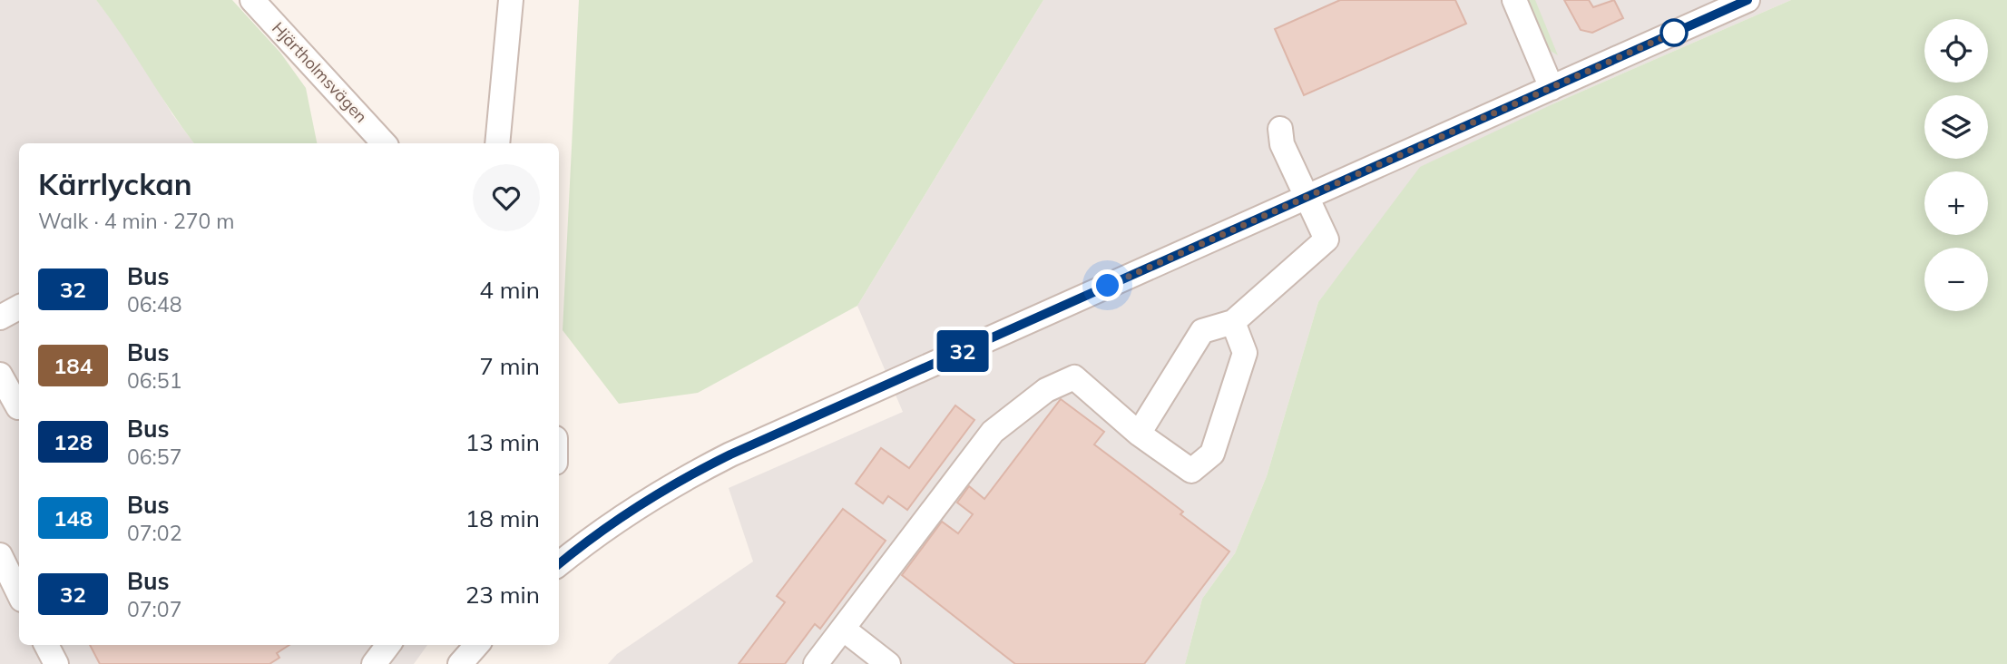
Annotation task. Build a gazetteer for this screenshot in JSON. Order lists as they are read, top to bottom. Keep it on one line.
{"streets":{"street":["Hjärtholmsvägen"]},"lines":["bus line 32"],"page":{"on_map":"32","map_buttons":["+","−"],"heading":["Kärrlyckan","Walk · 4 min · 270 m"],"list":[{"mark":"32","name":"Bus","note":"06:48","value":"4 min"},{"mark":"184","name":"Bus","note":"06:51","value":"7 min"},{"mark":"128","name":"Bus","note":"06:57","value":"13 min"},{"mark":"148","name":"Bus","note":"07:02","value":"18 min"},{"mark":"32","name":"Bus","note":"07:07","value":"23 min"}]}}
